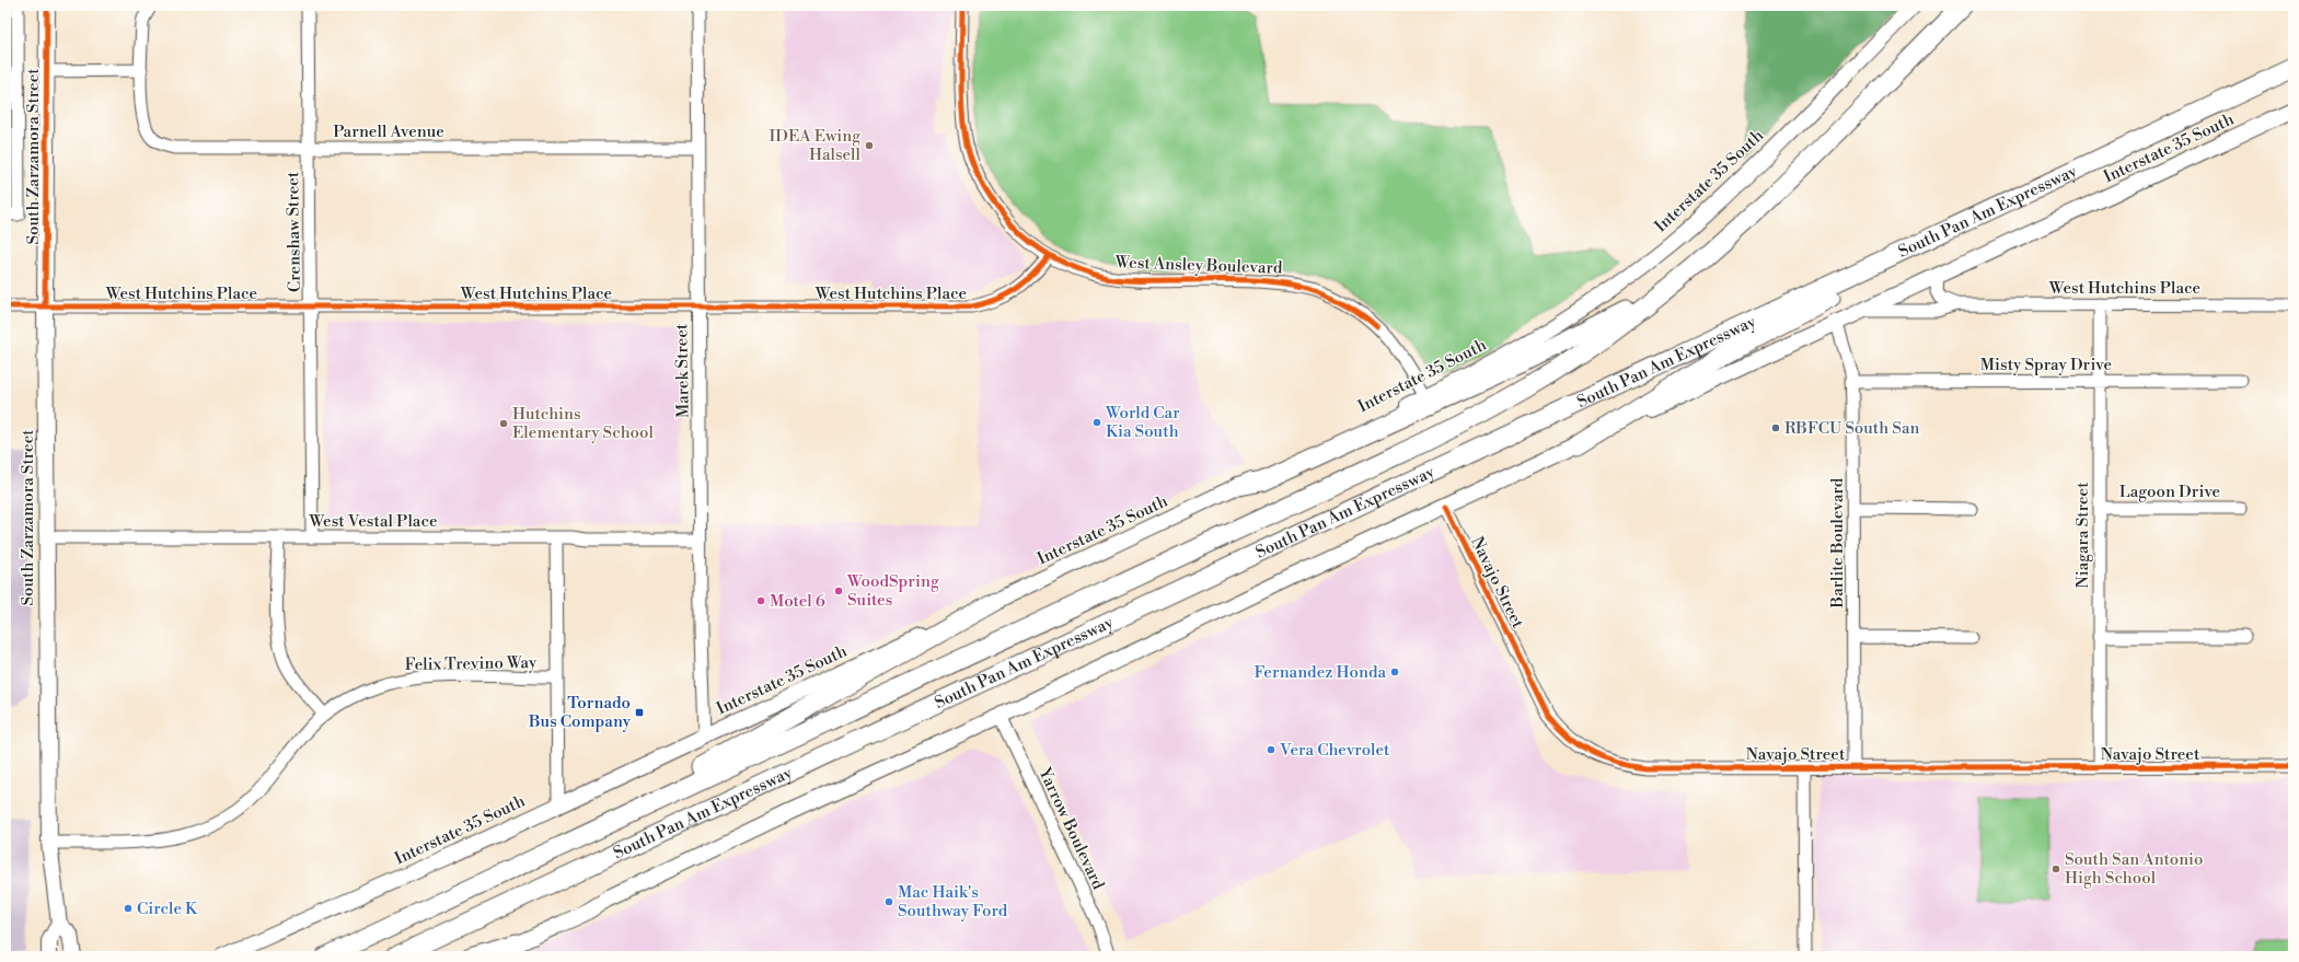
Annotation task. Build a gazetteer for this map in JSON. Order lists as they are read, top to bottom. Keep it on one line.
{"streets":{"highway":["South Pan Am Expressway"],"main road":["Interstate 35 South","South Zarzamora Street"],"street":["Parnell Avenue","Crenshaw Street","West Ansley Boulevard","West Hutchins Place","Misty Spray Drive","Marek Street","Lagoon Drive","West Vestal Place","Niagara Street","Barlite Boulevard","Navajo Street","Felix Trevino Way","Yarrow Boulevard"]},"crossings":[["Parnell Avenue","Crenshaw Street"],["Parnell Avenue","Marek Street"],["Interstate 35 South","West Ansley Boulevard"],["Interstate 35 South","West Hutchins Place"],["Interstate 35 South","Marek Street"],["Interstate 35 South","Barlite Boulevard"],["Interstate 35 South","Navajo Street"],["Interstate 35 South","Yarrow Boulevard"],["South Zarzamora Street","West Hutchins Place"],["South Zarzamora Street","West Vestal Place"],["South Zarzamora Street","Felix Trevino Way"],["Crenshaw Street","West Hutchins Place"],["Crenshaw Street","West Vestal Place"],["West Ansley Boulevard","West Hutchins Place"],["West Hutchins Place","Marek Street"],["West Hutchins Place","Niagara Street"],["Misty Spray Drive","Niagara Street"],["Misty Spray Drive","Barlite Boulevard"],["Marek Street","West Vestal Place"],["Lagoon Drive","Niagara Street"],["Niagara Street","Navajo Street"],["Barlite Boulevard","Navajo Street"]],"places":{"other":["IDEA Ewing Halsell","World Car Kia South","Hutchins Elementary School","RBFCU South San","WoodSpring Suites","Motel 6","Fernandez Honda","Vera Chevrolet","South San Antonio High School","Mac Haik's Southway Ford","Circle K"],"transit":["Tornado Bus Company"]}}
